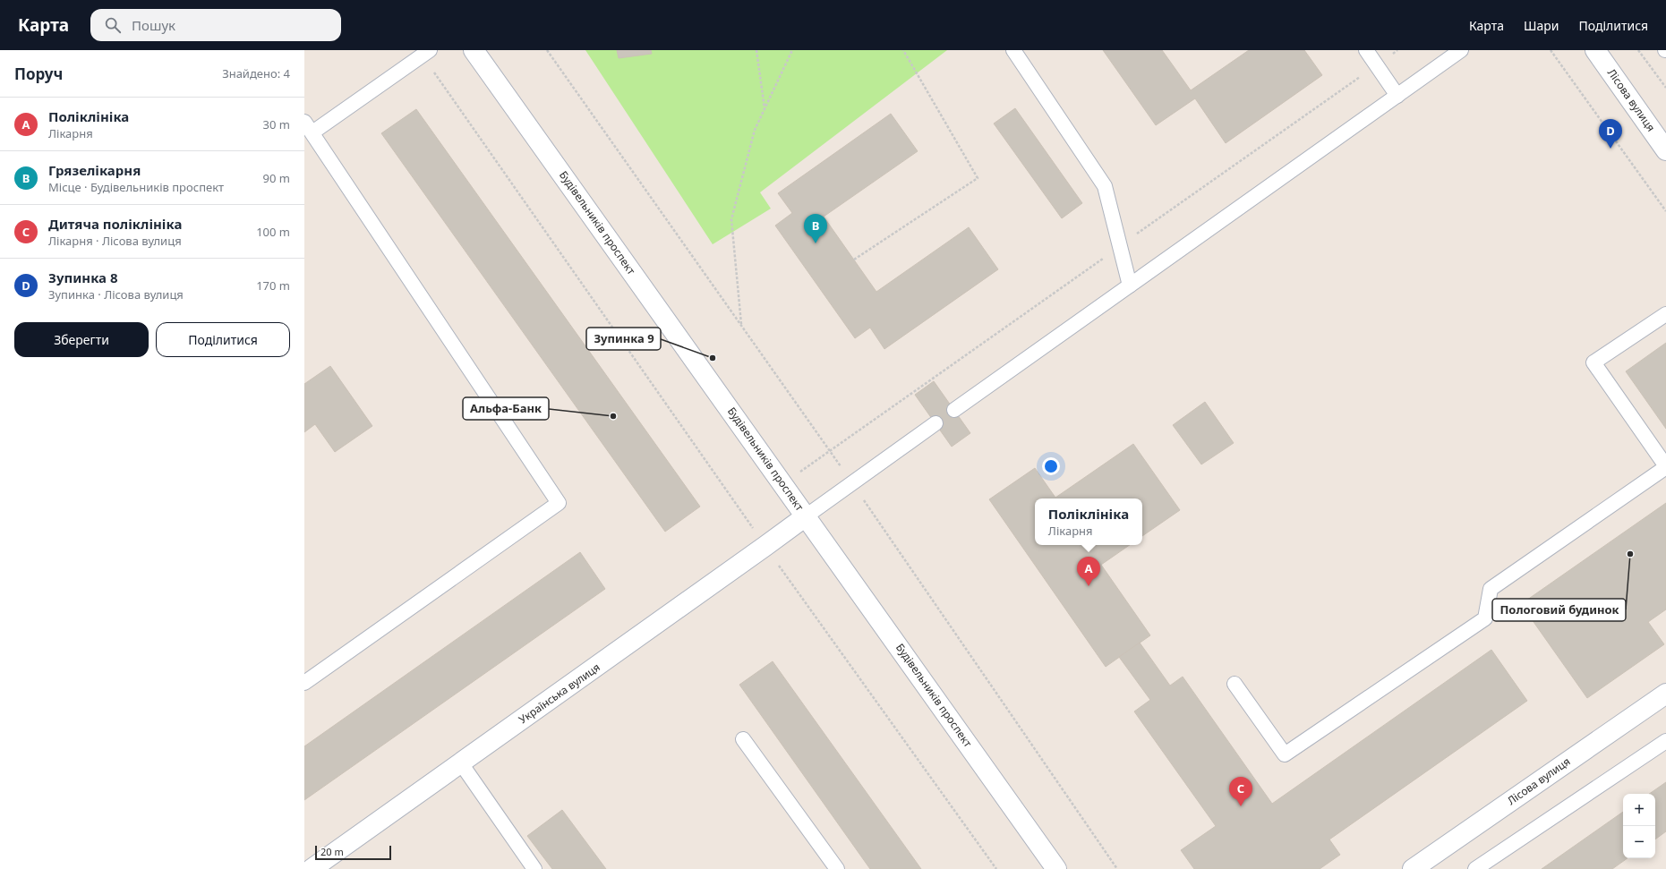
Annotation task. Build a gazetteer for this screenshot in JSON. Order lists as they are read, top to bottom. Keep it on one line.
{"streets":{"street":["Лісова вулиця","Будівельників проспект","Українська вулиця"]},"crossings":[["Будівельників проспект","Українська вулиця"]],"places":["Зупинка 9","Альфа-Банк","Пологовий будинок"],"scale_bar":"20 m","page":{"header":"Карта","search":"Пошук","nav":["Карта","Шари","Поділитися"],"heading":["Поруч","Знайдено: 4"],"list":[{"mark":"A","name":"Поліклініка","note":"Лікарня","value":"30 m"},{"mark":"B","name":"Грязелікарня","note":"Місце · Будівельників проспект","value":"90 m"},{"mark":"C","name":"Дитяча поліклініка","note":"Лікарня · Лісова вулиця","value":"100 m"},{"mark":"D","name":"Зупинка 8","note":"Зупинка · Лісова вулиця","value":"170 m"}],"pins":["D","B","A","C"],"buttons":["Зберегти","Поділитися"],"popup":["Поліклініка","Лікарня"],"map_buttons":["+","−"],"scale":"20 m"}}
